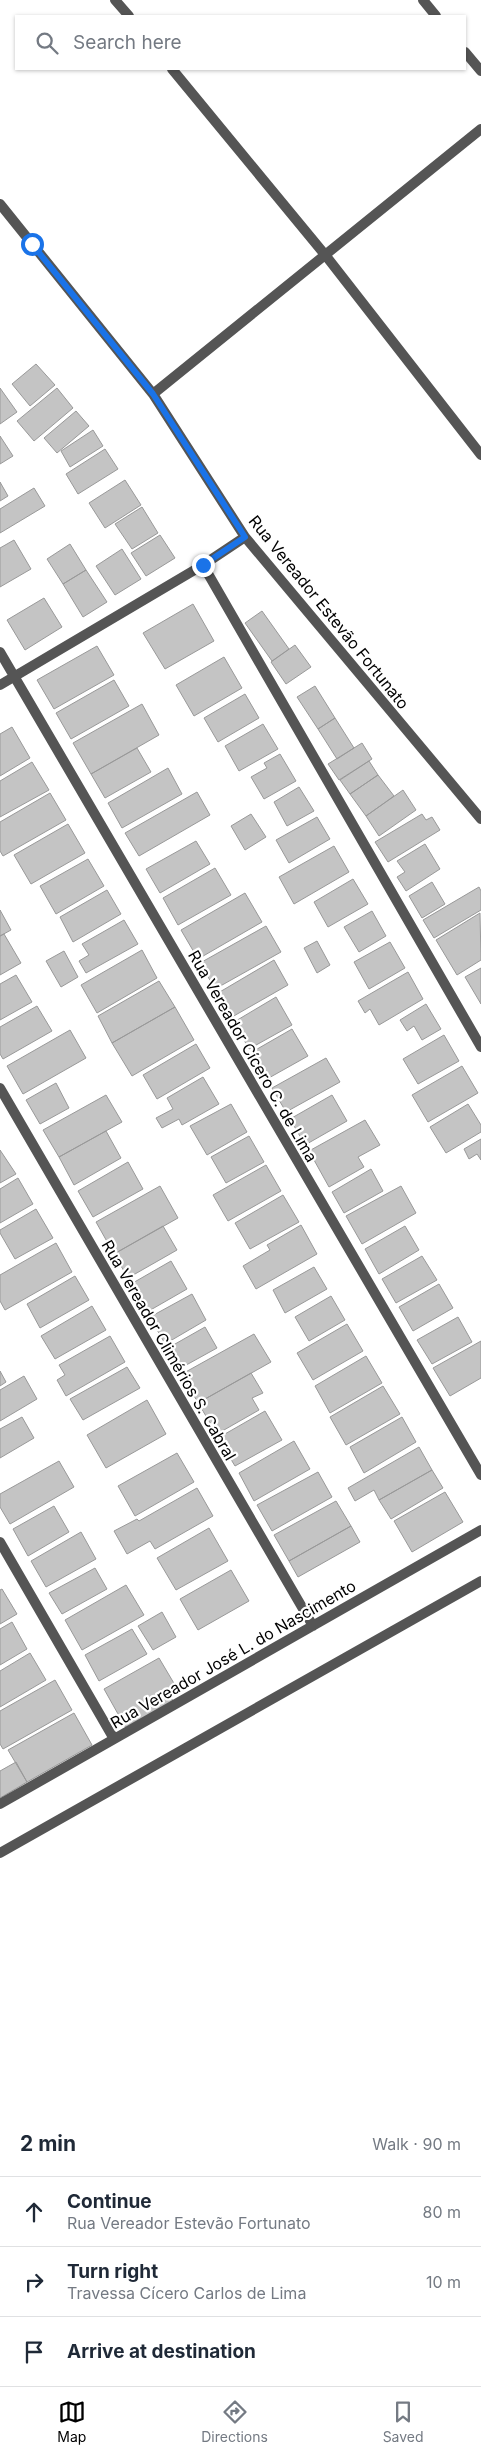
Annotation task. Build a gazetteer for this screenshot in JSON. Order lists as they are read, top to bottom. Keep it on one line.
{"streets":{"street":["Rua Vereador Estevão Fortunato","Rua Vereador Cícero C. de Lima","Rua Vereador Climérios S. Cabral","Rua Vereador José L. do Nascimento"]},"crossings":[["Rua Vereador Climérios S. Cabral","Rua Vereador José L. do Nascimento"]],"page":{"search":"Search here","heading":["2 min","Walk · 90 m"],"list":[["Continue","Rua Vereador Estevão Fortunato","80 m"],["Turn right","Travessa Cícero Carlos de Lima","10 m"],"Arrive at destination"],"nav":["Map","Directions","Saved"]}}
